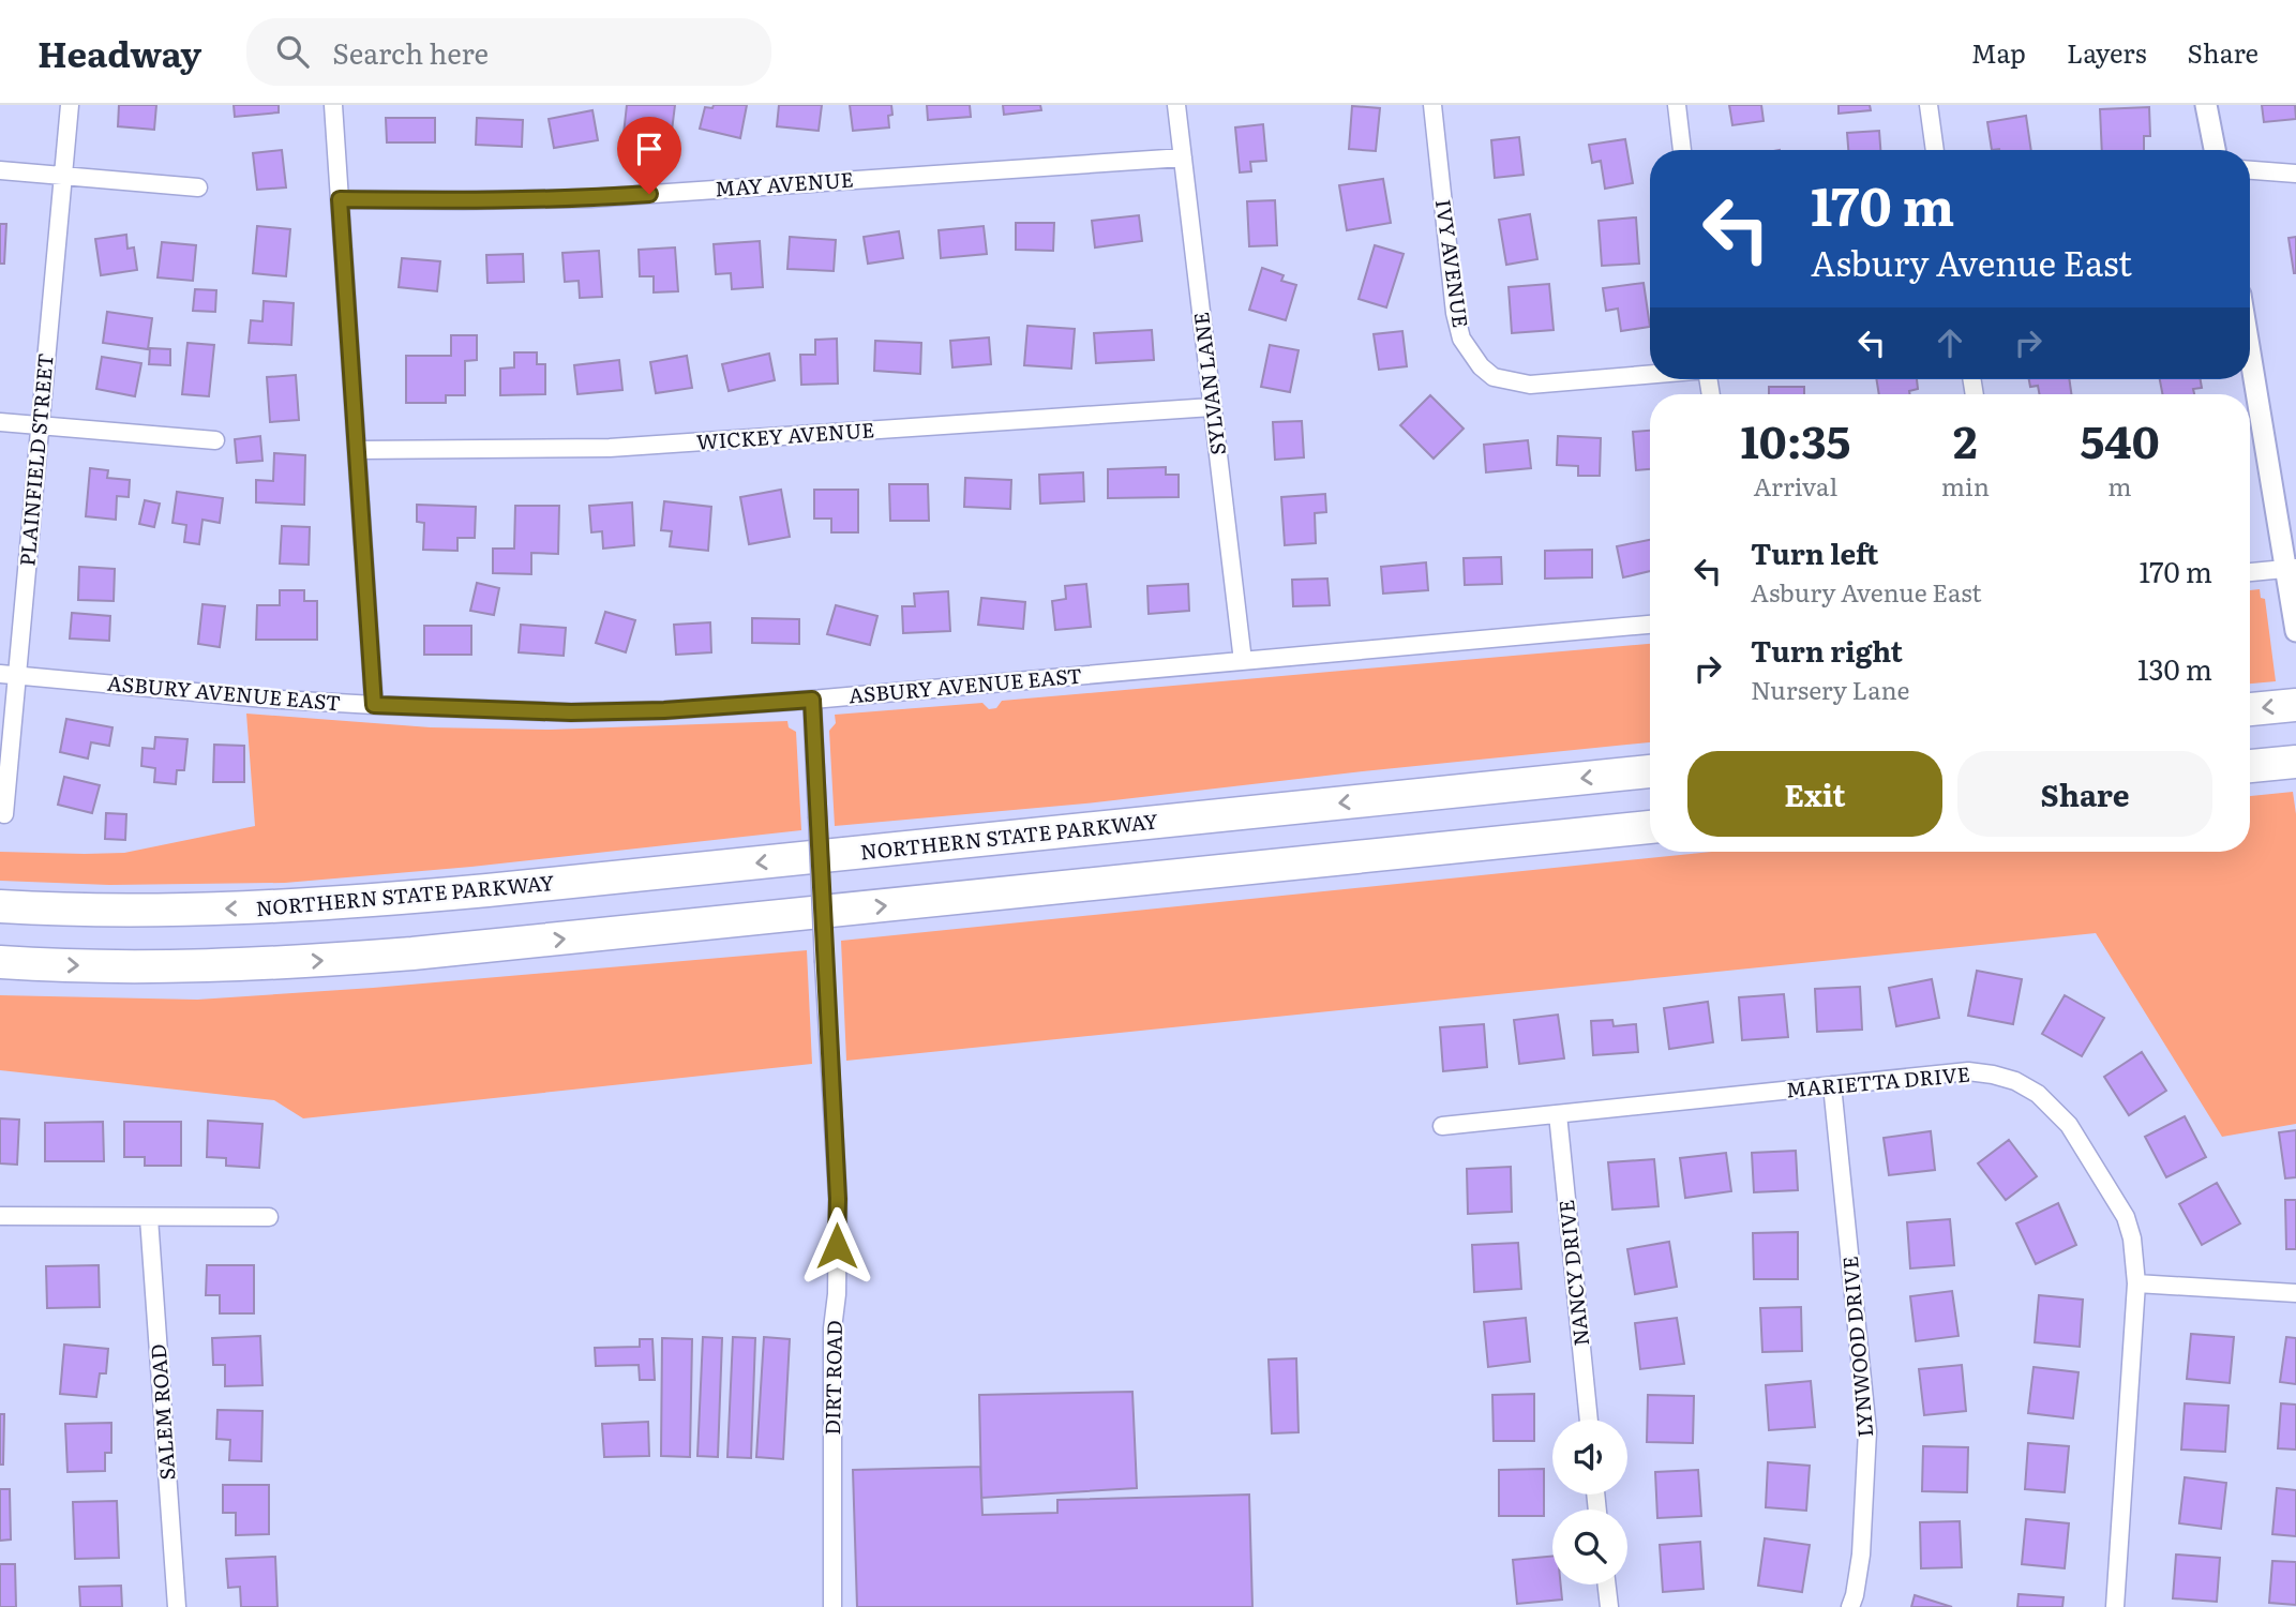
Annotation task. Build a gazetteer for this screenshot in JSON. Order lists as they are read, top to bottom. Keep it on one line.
{"streets":{"highway":["NORTHERN STATE PARKWAY"],"street":["MAY AVENUE","IVY AVENUE","SYLVAN LANE","WICKEY AVENUE","PLAINFIELD STREET","ASBURY AVENUE EAST","MARIETTA DRIVE","NANCY DRIVE","LYNWOOD DRIVE","DIRT ROAD","SALEM ROAD"]},"crossings":[["MAY AVENUE","SYLVAN LANE"],["SYLVAN LANE","WICKEY AVENUE"],["SYLVAN LANE","ASBURY AVENUE EAST"],["PLAINFIELD STREET","ASBURY AVENUE EAST"],["ASBURY AVENUE EAST","DIRT ROAD"],["MARIETTA DRIVE","NANCY DRIVE"],["MARIETTA DRIVE","LYNWOOD DRIVE"]],"page":{"header":"Headway","search":"Search here","nav":["Map","Layers","Share"],"turn":["170 m","Asbury Avenue East"],"eta":["10:35","Arrival","2","min","540","m"],"list":[{"name":"Turn left","note":"Asbury Avenue East","value":"170 m"},{"name":"Turn right","note":"Nursery Lane","value":"130 m"}],"buttons":["Exit","Share"]}}
